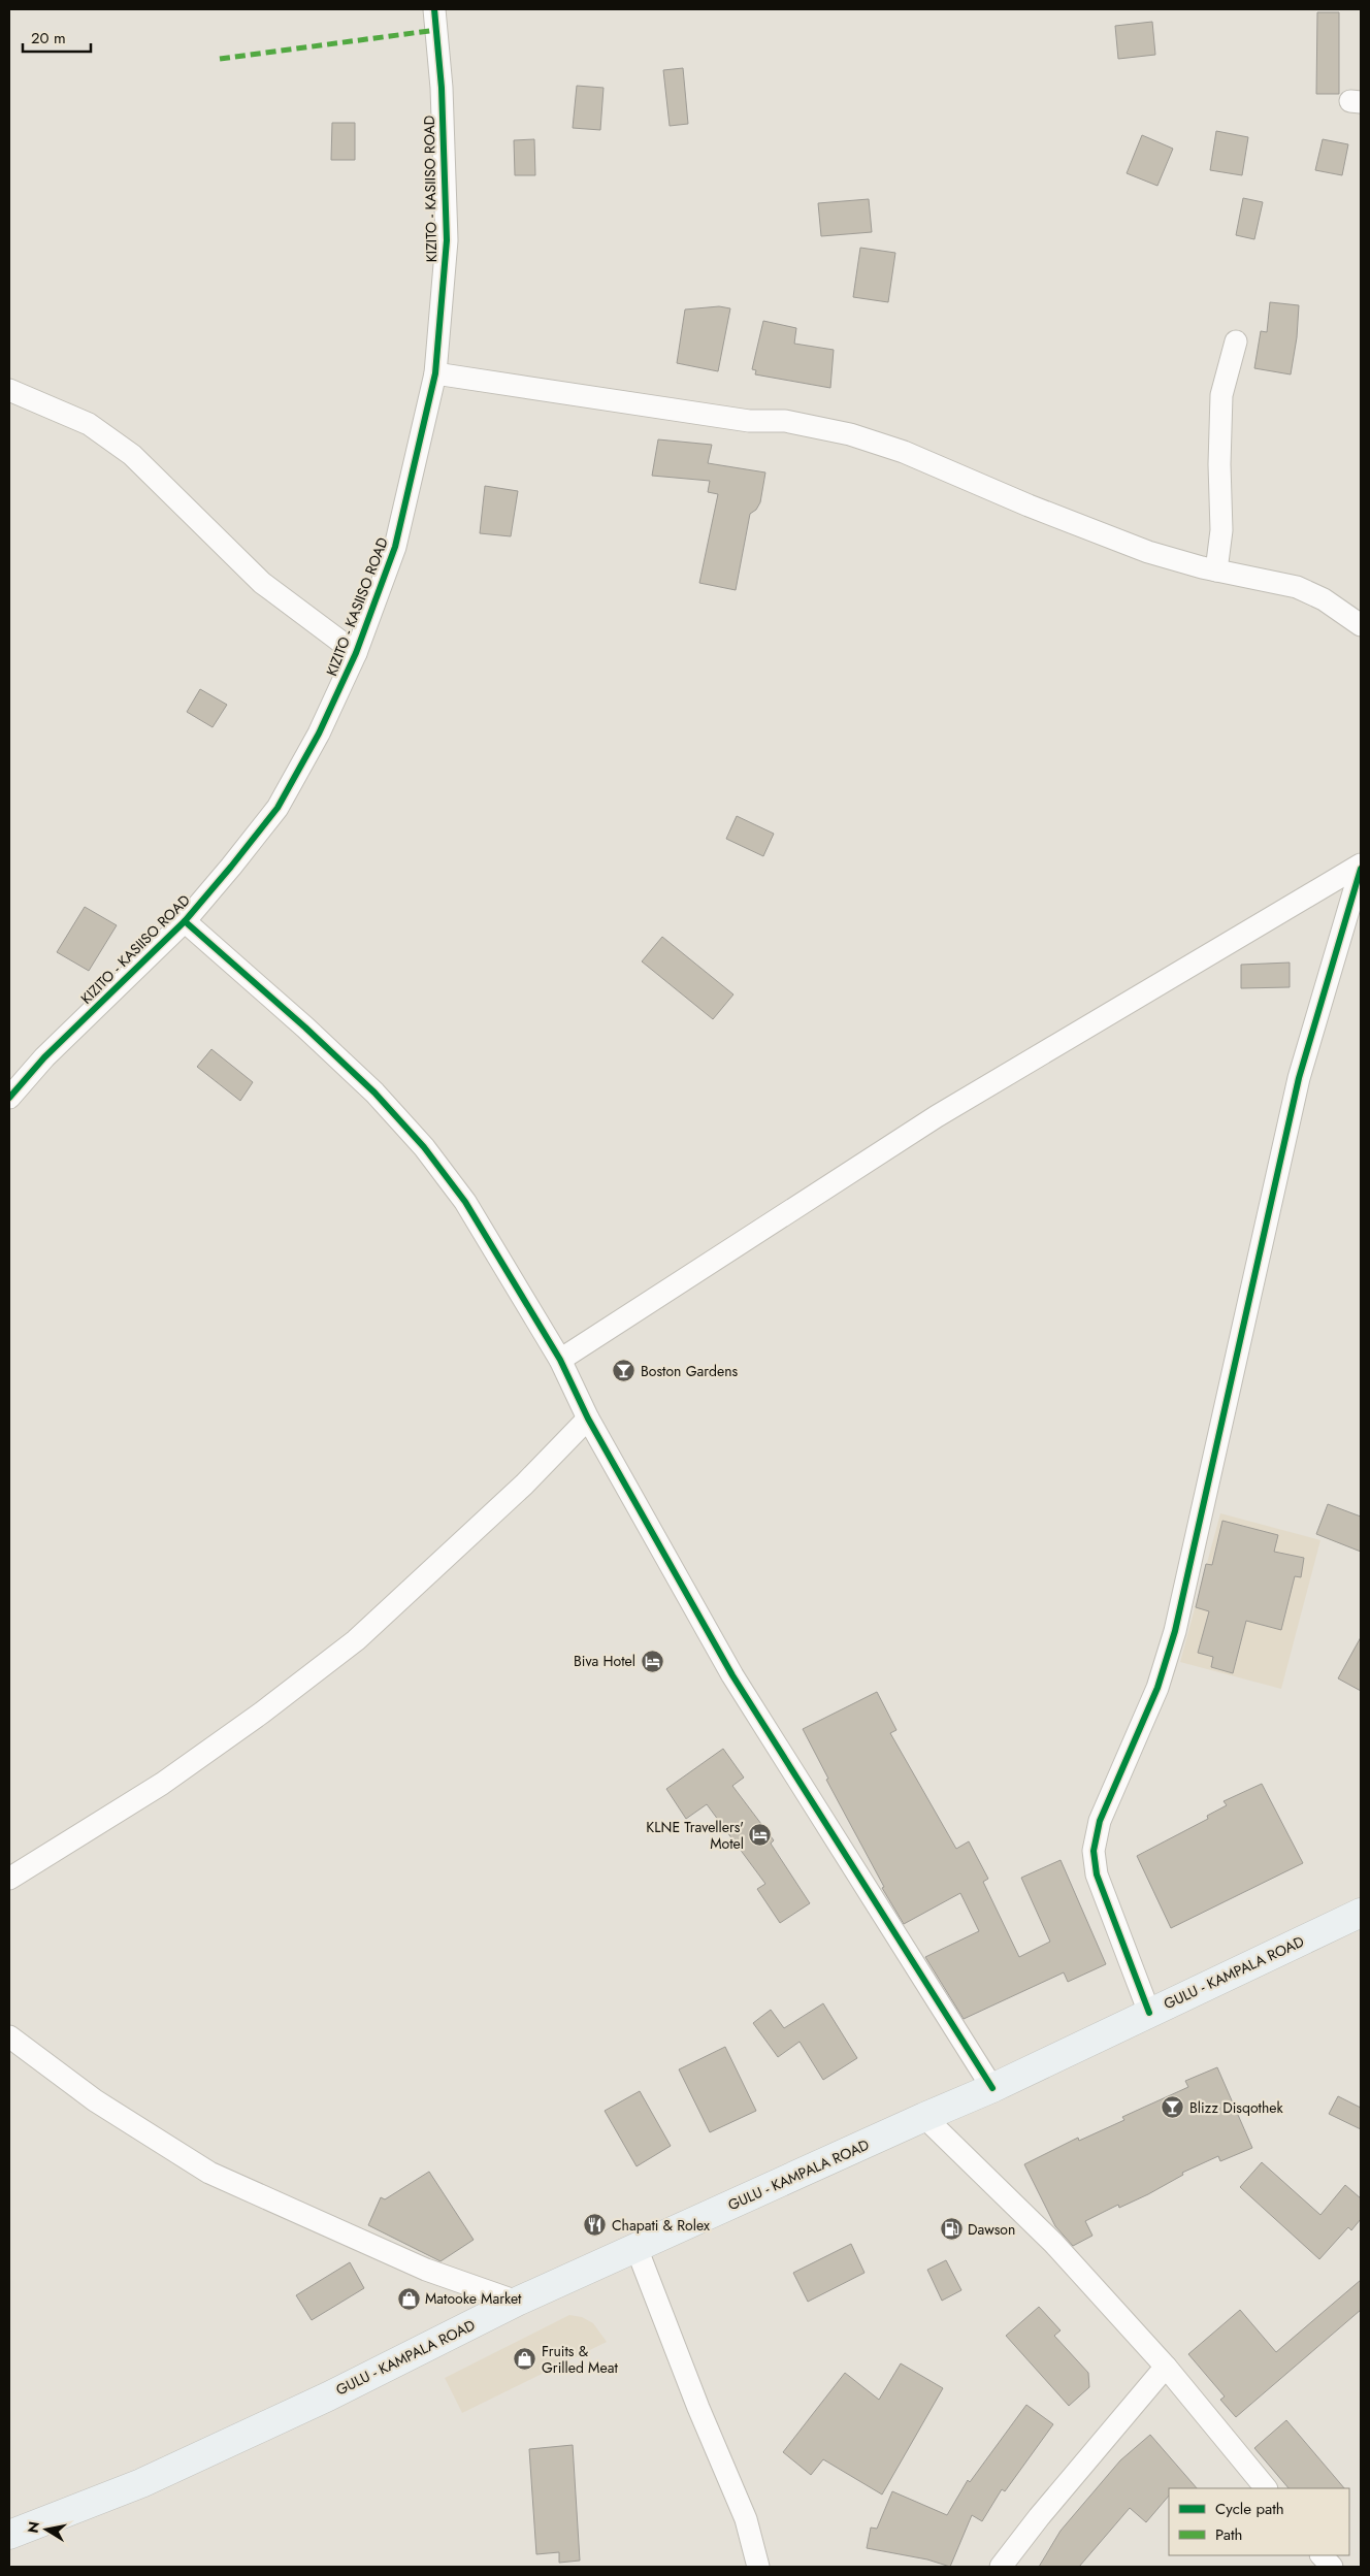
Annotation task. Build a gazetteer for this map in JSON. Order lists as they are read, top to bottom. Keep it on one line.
{"streets":{"main road":["GULU - KAMPALA ROAD"],"street":["KIZITO - KASIISO ROAD"]},"places":{"bar":["Boston Gardens","Blizz Disqothek"],"hotel":["Biva Hotel","KLNE Travellers' Motel"],"restaurant":["Chapati & Rolex"],"fuel station":["Dawson"],"shop":["Matooke Market","Fruits & Grilled Meat"]},"legend":["Cycle path","Path"],"scale_bar":"20 m","north":"left"}
